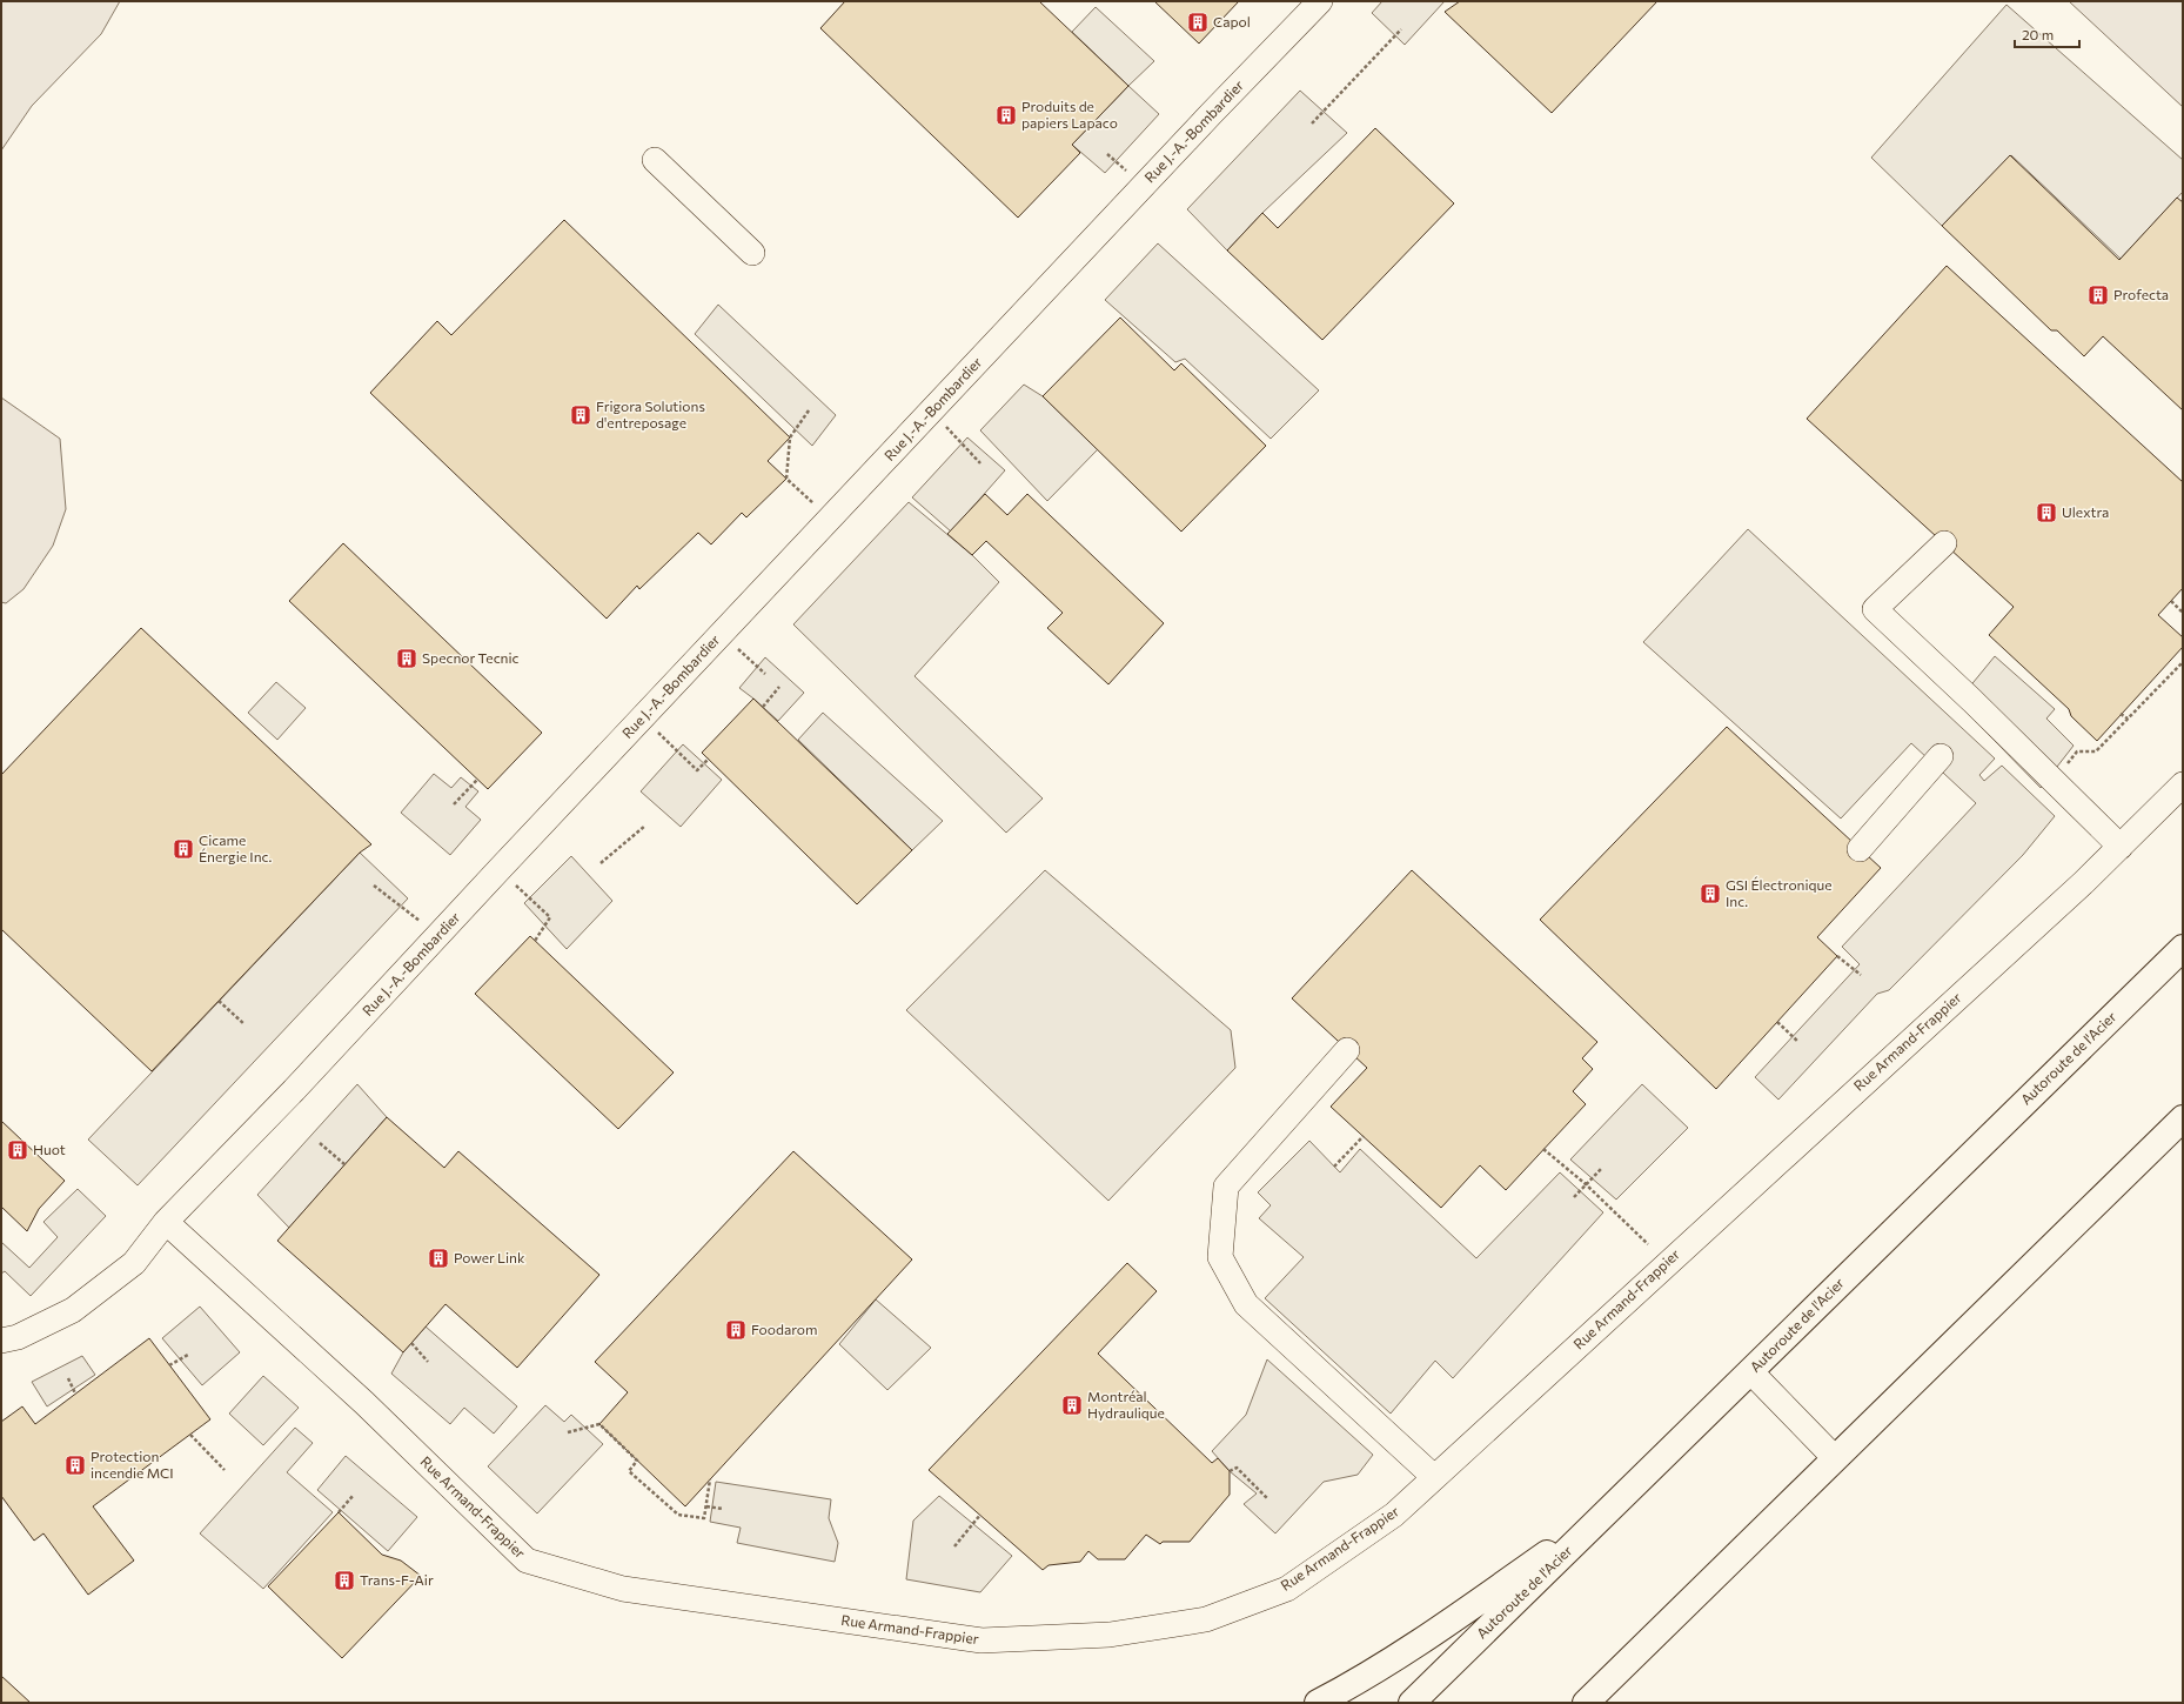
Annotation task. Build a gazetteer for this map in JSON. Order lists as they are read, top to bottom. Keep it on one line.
{"streets":{"highway":["Autoroute de l'Acier"],"street":["Rue J.-A.-Bombardier","Rue Armand-Frappier"]},"crossings":[["Rue J.-A.-Bombardier","Rue Armand-Frappier"]],"places":{"building":["Capol","Produits de papiers Lapaco","Profecta","Frigora Solutions d'entreposage","Ulextra","Specnor Tecnic","Cicame Énergie Inc.","GSI Électronique Inc.","Huot","Power Link","Foodarom","Montréal Hydraulique","Protection incendie MCI","Trans-F-Air"]},"scale_bar":"20 m"}
